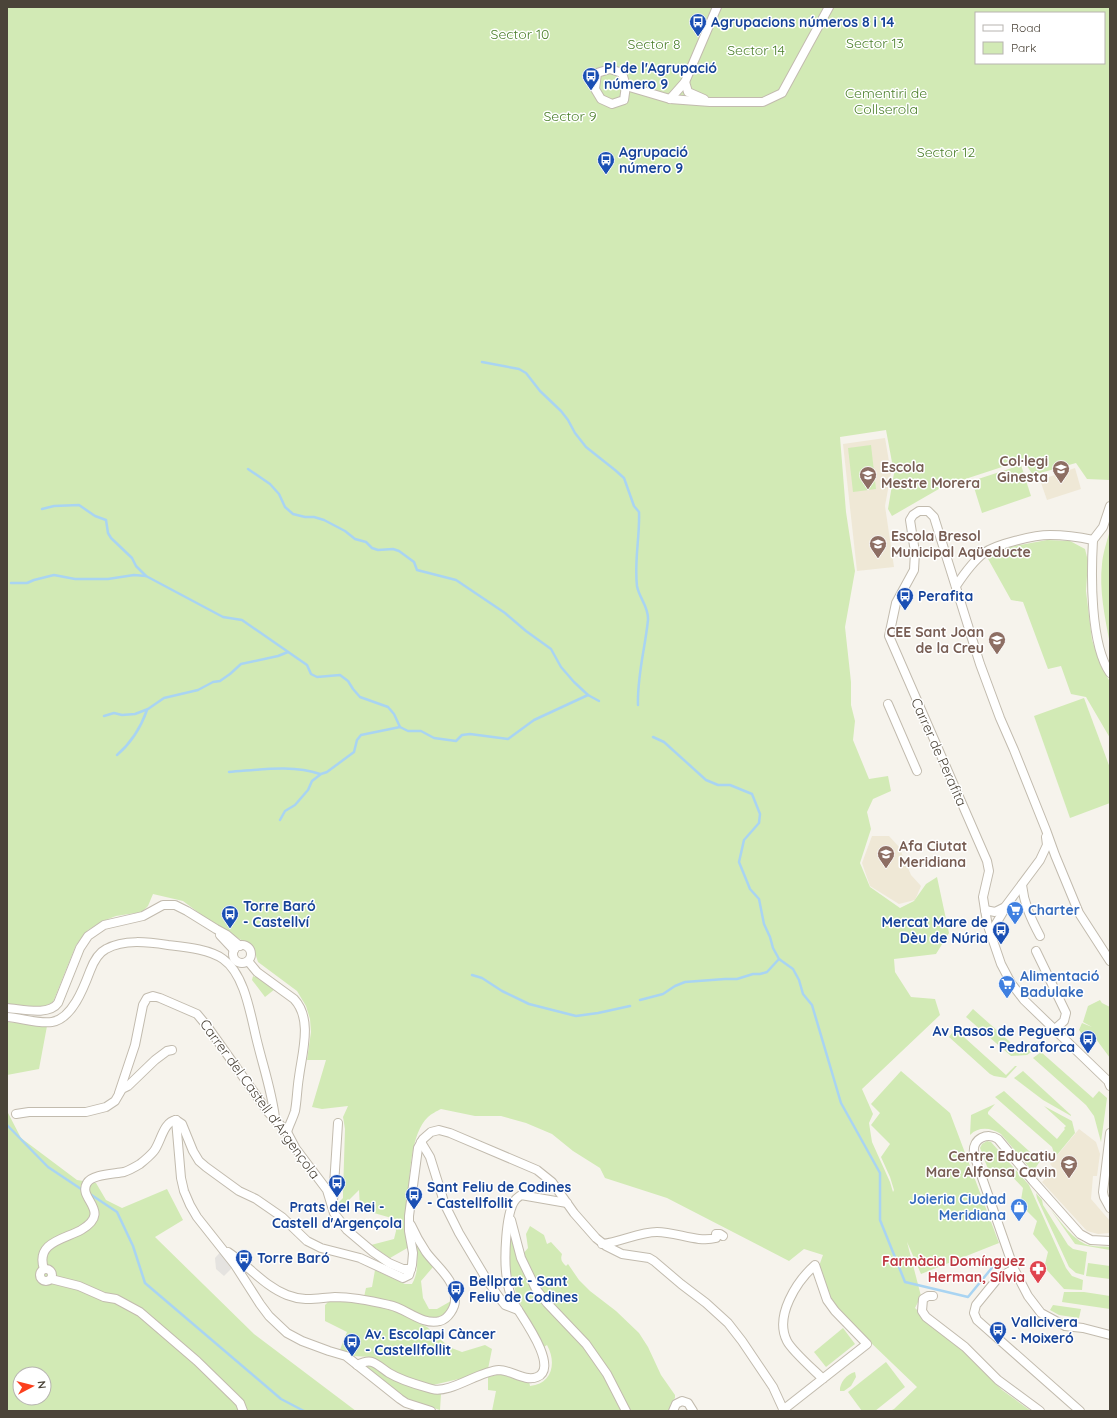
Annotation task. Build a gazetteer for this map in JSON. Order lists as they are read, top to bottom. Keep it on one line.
{"streets":{"street":["Carrer de Perafita","Carrer del Castell d'Argençola"]},"parks":["Sector 10","Sector 13","Sector 8","Sector 14","Cementiri de Collserola","Sector 9","Sector 12"],"places":{"bus stop":["Agrupacions números 8 i 14","Pl de l'Agrupació número 9","Agrupació número 9","Perafita","Torre Baró - Castellví","Mercat Mare de Dèu de Núria","Av Rasos de Peguera - Pedraforca","Prats del Rei - Castell d'Argençola","Sant Feliu de Codines - Castellfollit","Torre Baró","Bellprat - Sant Feliu de Codines","Vallcivera - Moixeró","Av. Escolapi Càncer - Castellfollit"],"school or university":["Col·legi Ginesta","Escola Mestre Morera","Escola Bresol Municipal Aqüeducte","CEE Sant Joan de la Creu","Afa Ciutat Meridiana","Centre Educatiu Mare Alfonsa Cavin"],"supermarket":["Charter","Alimentació Badulake"],"shop":["Joieria Ciudad Meridiana"],"pharmacy":["Farmàcia Domínguez Herman, Sílvia"]},"legend":["Road","Park"],"north":"right"}
